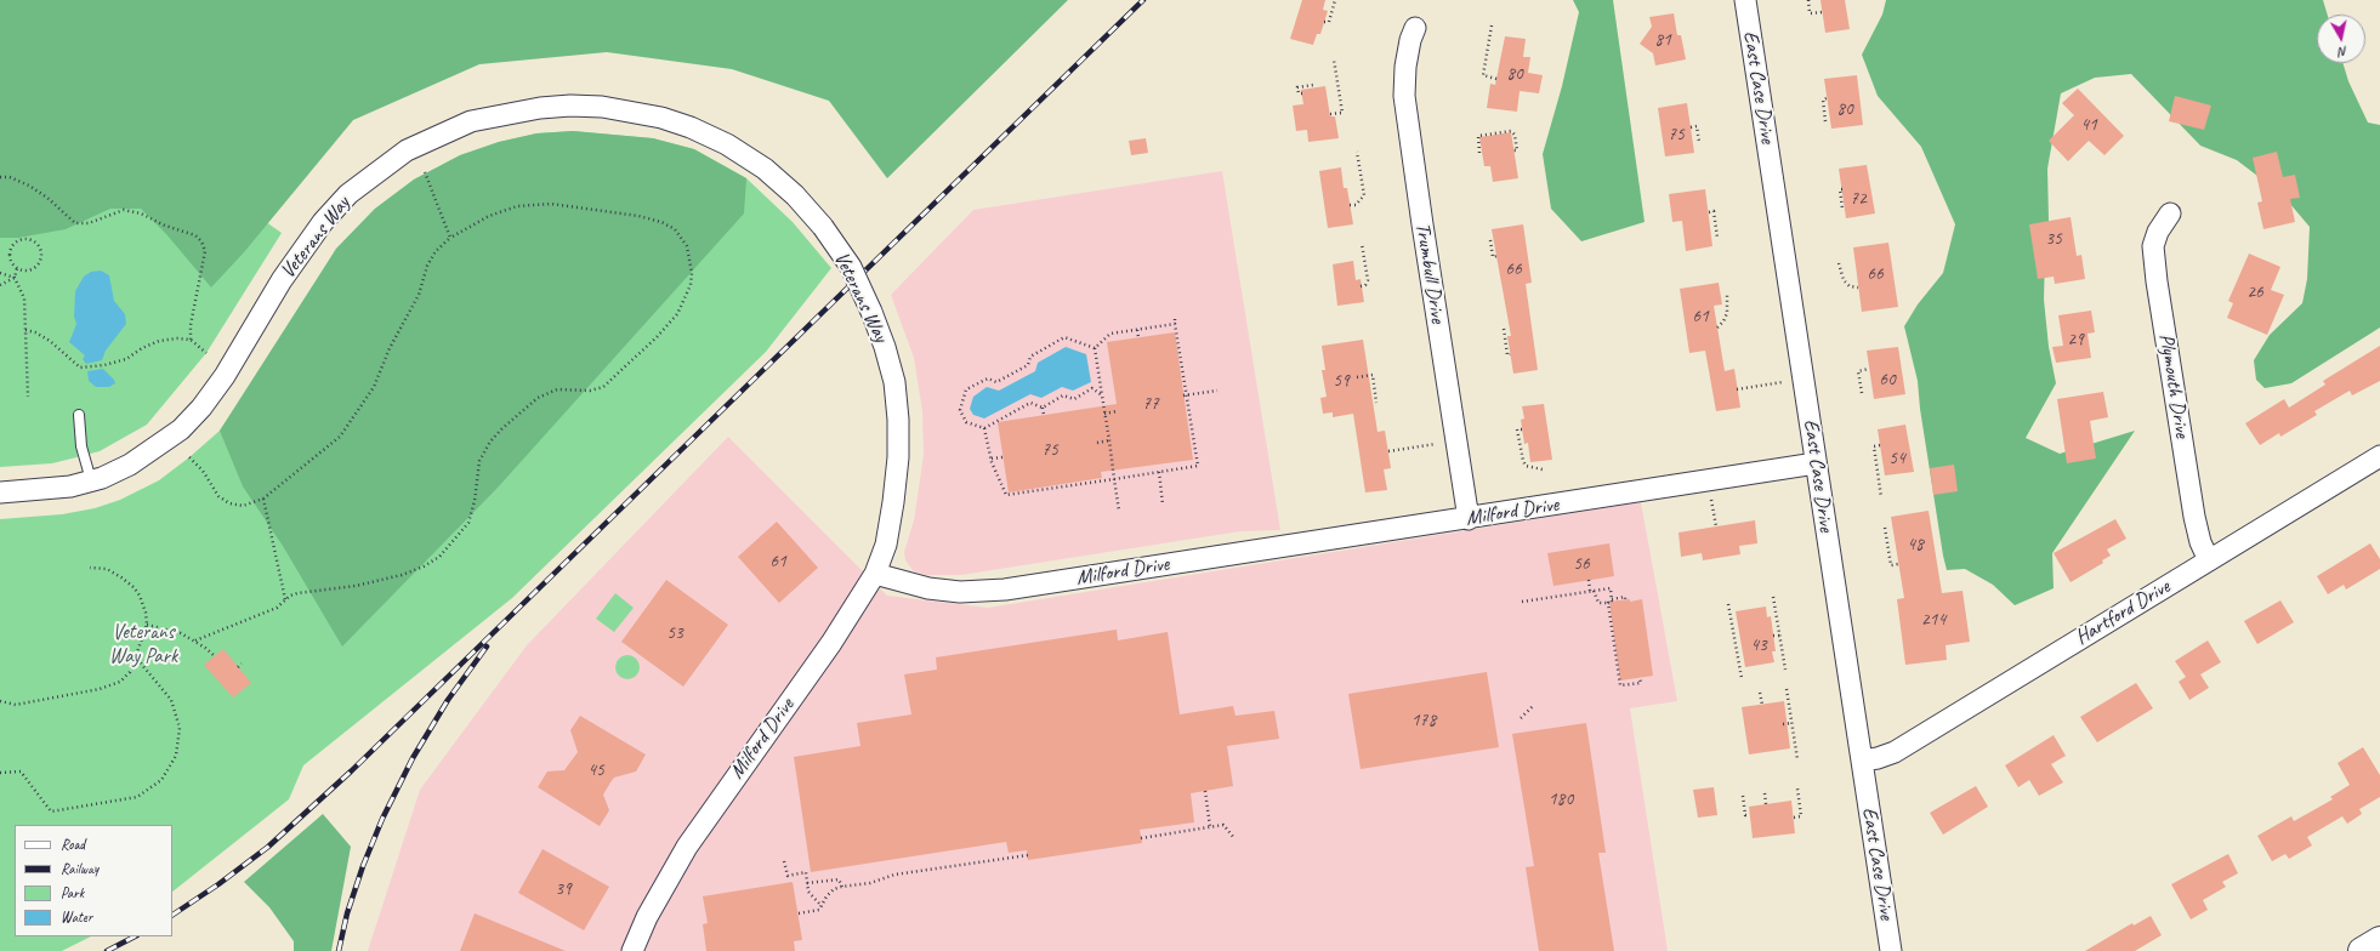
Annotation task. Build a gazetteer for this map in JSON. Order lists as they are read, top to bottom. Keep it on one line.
{"streets":{"street":["East Case Drive","Veterans Way","Trumbull Drive","Plymouth Drive","Milford Drive","Hartford Drive"]},"crossings":[["East Case Drive","Milford Drive"],["East Case Drive","Hartford Drive"],["Veterans Way","Milford Drive"],["Trumbull Drive","Milford Drive"],["Plymouth Drive","Hartford Drive"]],"parks":["Veterans Way Park"],"house_numbers":["81","80","80","41","75","72","35","66","66","26","61","29","60","59","77","75","54","48","61","56","214","53","43","178","45","180","39"],"legend":["Road","Railway","Park","Water"],"north":"bottom"}
